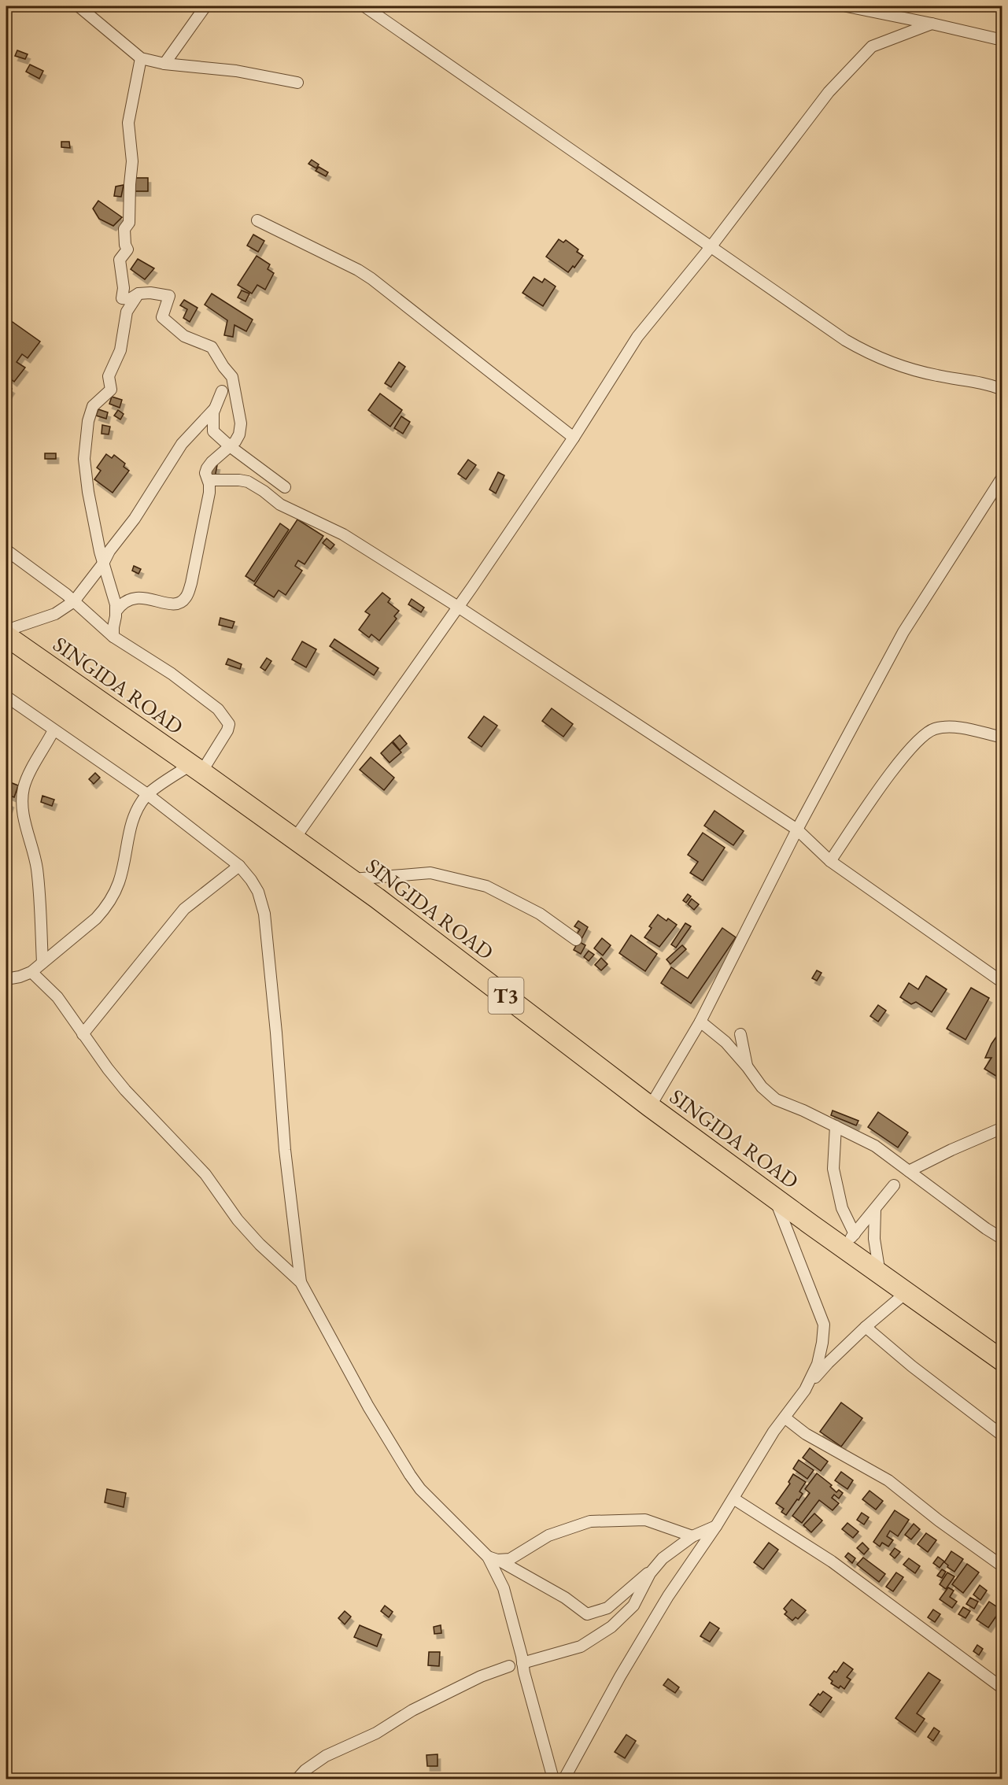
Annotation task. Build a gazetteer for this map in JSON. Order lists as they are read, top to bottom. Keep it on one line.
{"streets":{"highway":["SINGIDA ROAD","T3"]}}
